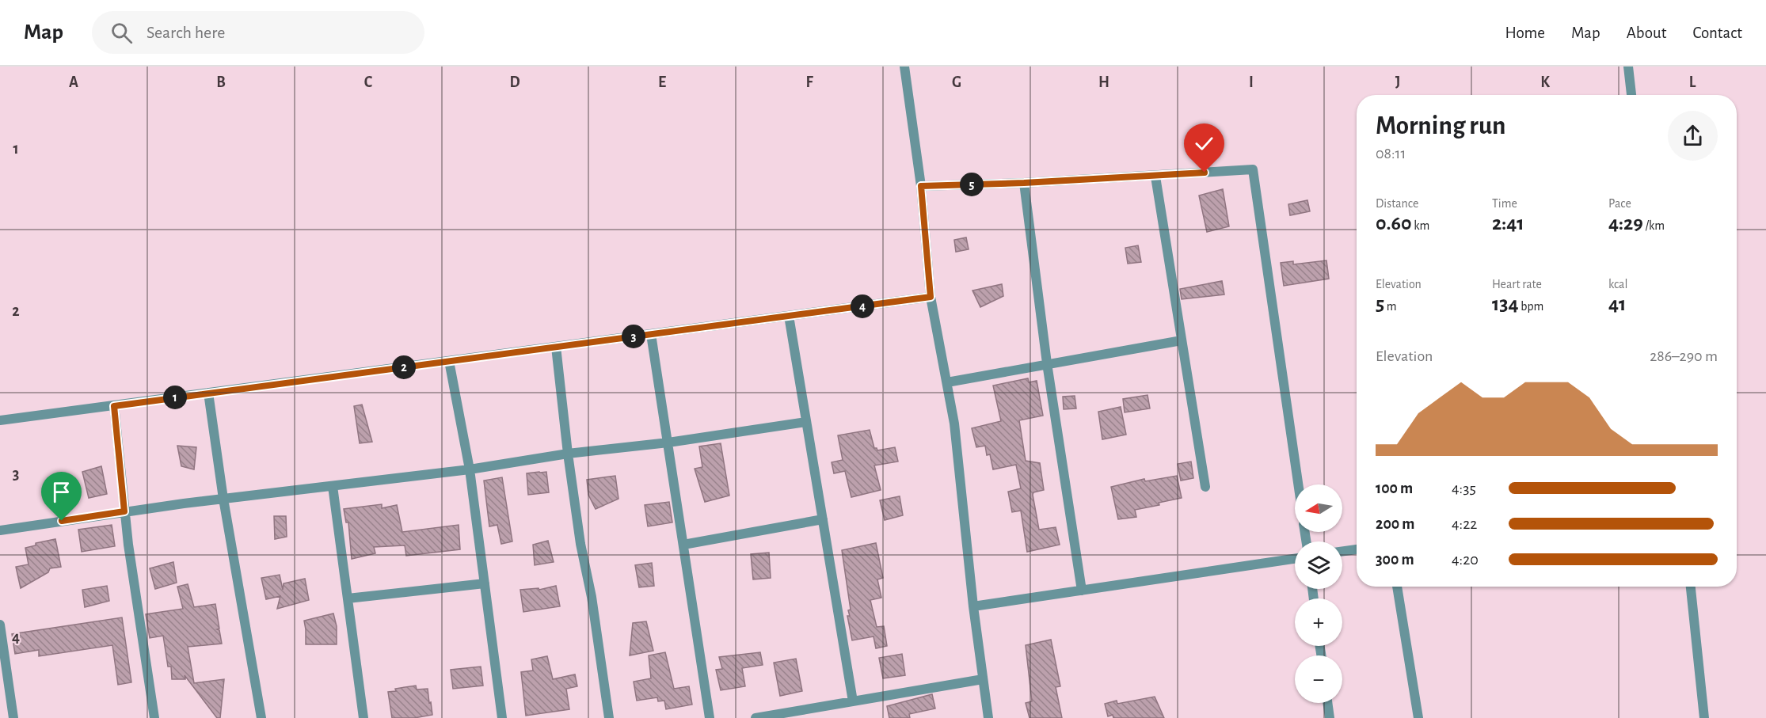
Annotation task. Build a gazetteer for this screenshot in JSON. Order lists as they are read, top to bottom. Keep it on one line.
{"north":"left","page":{"header":"Map","search":"Search here","nav":["Home","Map","About","Contact"],"heading":["Morning run","08:11"],"pins":["5","4","3","2","1"],"stats":[["Distance","0.60 km"],["Time","2:41"],["Pace","4:29 /km"],["Elevation","5 m"],["Heart rate","134 bpm"],["kcal","41"]],"chart":["Elevation","286–290 m"],"list":[{"name":"100 m","note":"4:35"},{"name":"200 m","note":"4:22"},{"name":"300 m","note":"4:20"}],"map_buttons":["+","−"]},"grid":{"columns":["A","B","C","D","E","F","G","H","I","J","K","L"],"rows":["1","2","3","4"]}}
